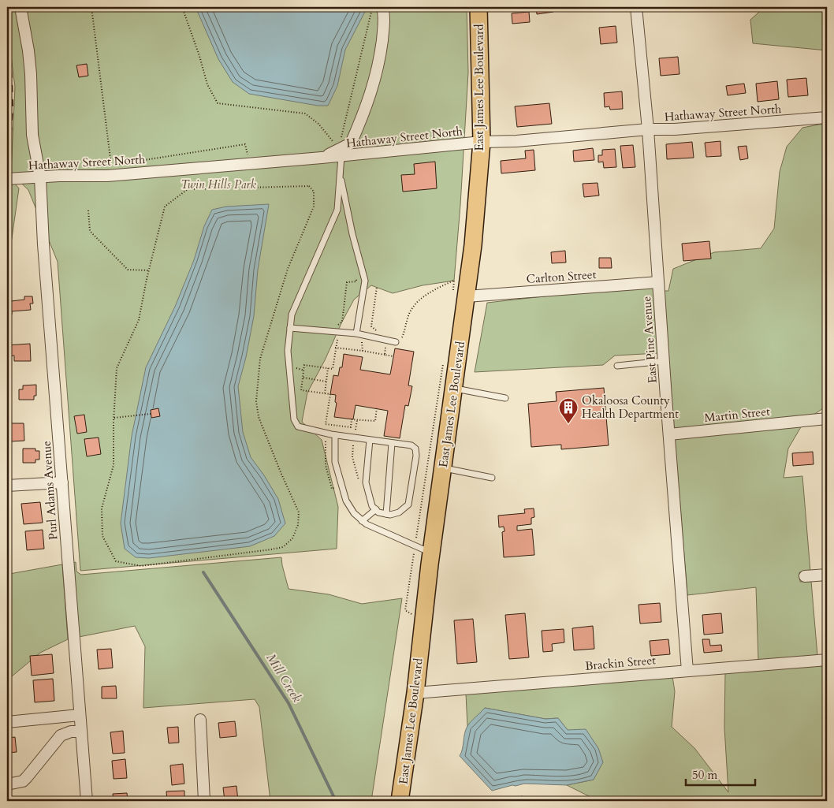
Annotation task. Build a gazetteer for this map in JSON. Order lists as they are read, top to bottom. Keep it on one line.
{"streets":{"main road":["East James Lee Boulevard"],"street":["Hathaway Street North","Carlton Street","East Pine Avenue","Martin Street","Purl Adams Avenue","Brackin Street"]},"crossings":[["East James Lee Boulevard","Hathaway Street North"],["East James Lee Boulevard","Carlton Street"],["East James Lee Boulevard","Brackin Street"],["Hathaway Street North","East Pine Avenue"],["Hathaway Street North","Purl Adams Avenue"],["Carlton Street","East Pine Avenue"],["East Pine Avenue","Martin Street"],["East Pine Avenue","Brackin Street"]],"water":["Mill Creek"],"parks":["Twin Hills Park"],"places":{"building":["Okaloosa County Health Department"]},"scale_bar":"50 m"}
